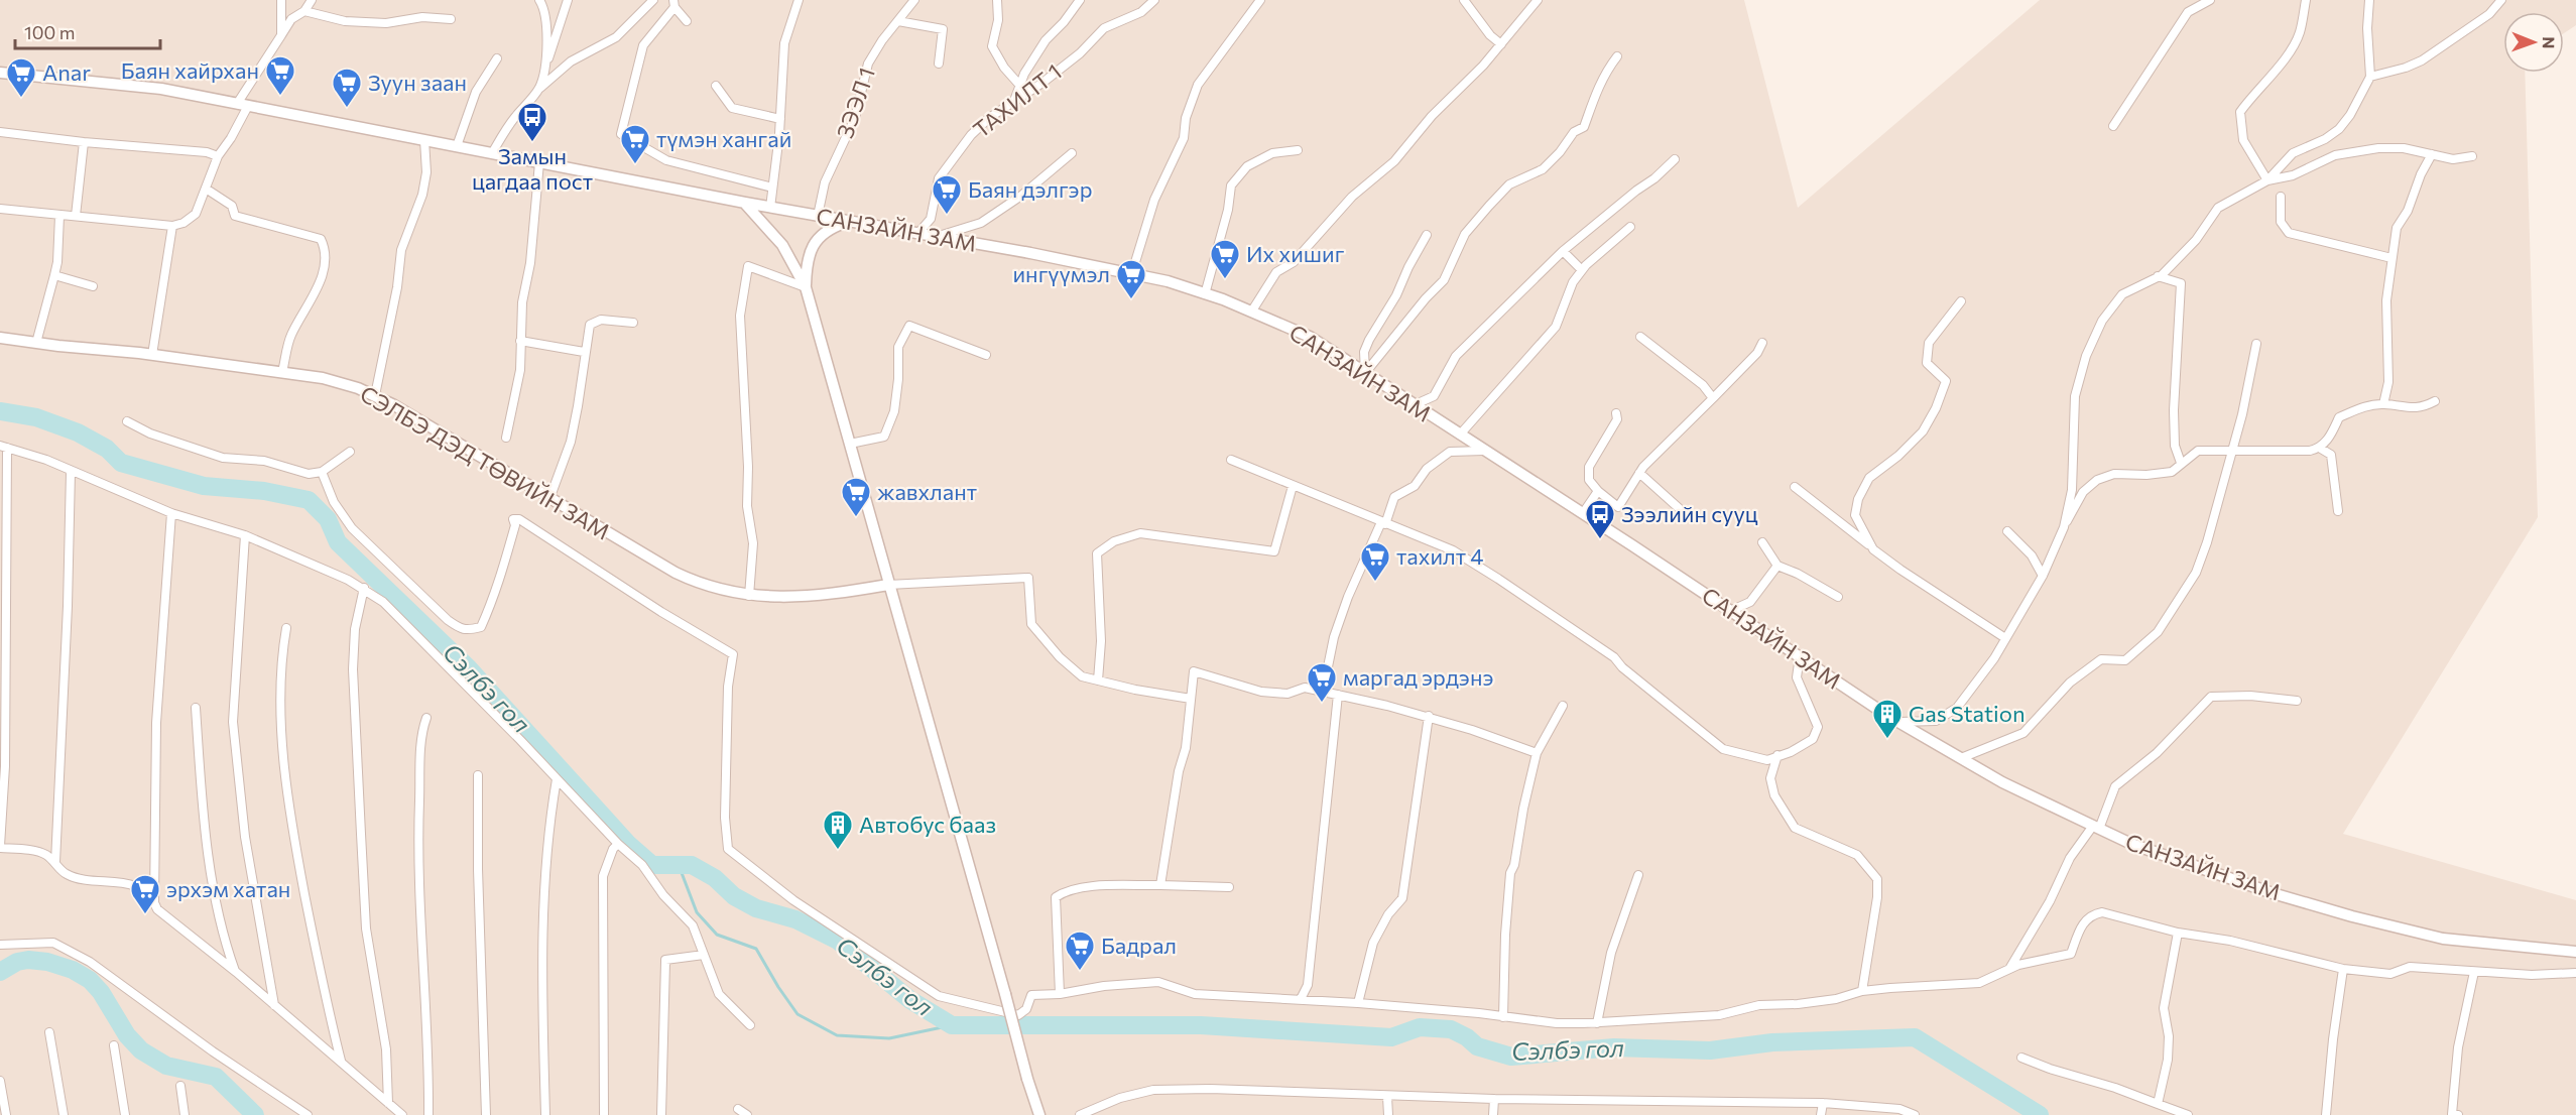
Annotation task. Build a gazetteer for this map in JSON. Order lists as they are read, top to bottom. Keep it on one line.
{"streets":{"main road":["САНЗАЙН ЗАМ","СЭЛБЭ ДЭД ТӨВИЙН ЗАМ"],"street":["ТАХИЛТ 1","ЗЭЭЛ 1"]},"crossings":[["ТАХИЛТ 1","САНЗАЙН ЗАМ"],["ЗЭЭЛ 1","САНЗАЙН ЗАМ"]],"water":["Сэлбэ гол"],"places":{"supermarket":["Баян хайрхан","Anar","Зуун заан","түмэн хангай","Баян дэлгэр","Их хишиг","ингүүмэл","жавхлант","тахилт 4","маргад эрдэнэ","эрхэм хатан","Бадрал"],"bus stop":["Замын цагдаа пост","Зээлийн сууц"],"building":["Gas Station","Автобус бааз"]},"scale_bar":"100 m","north":"right"}
